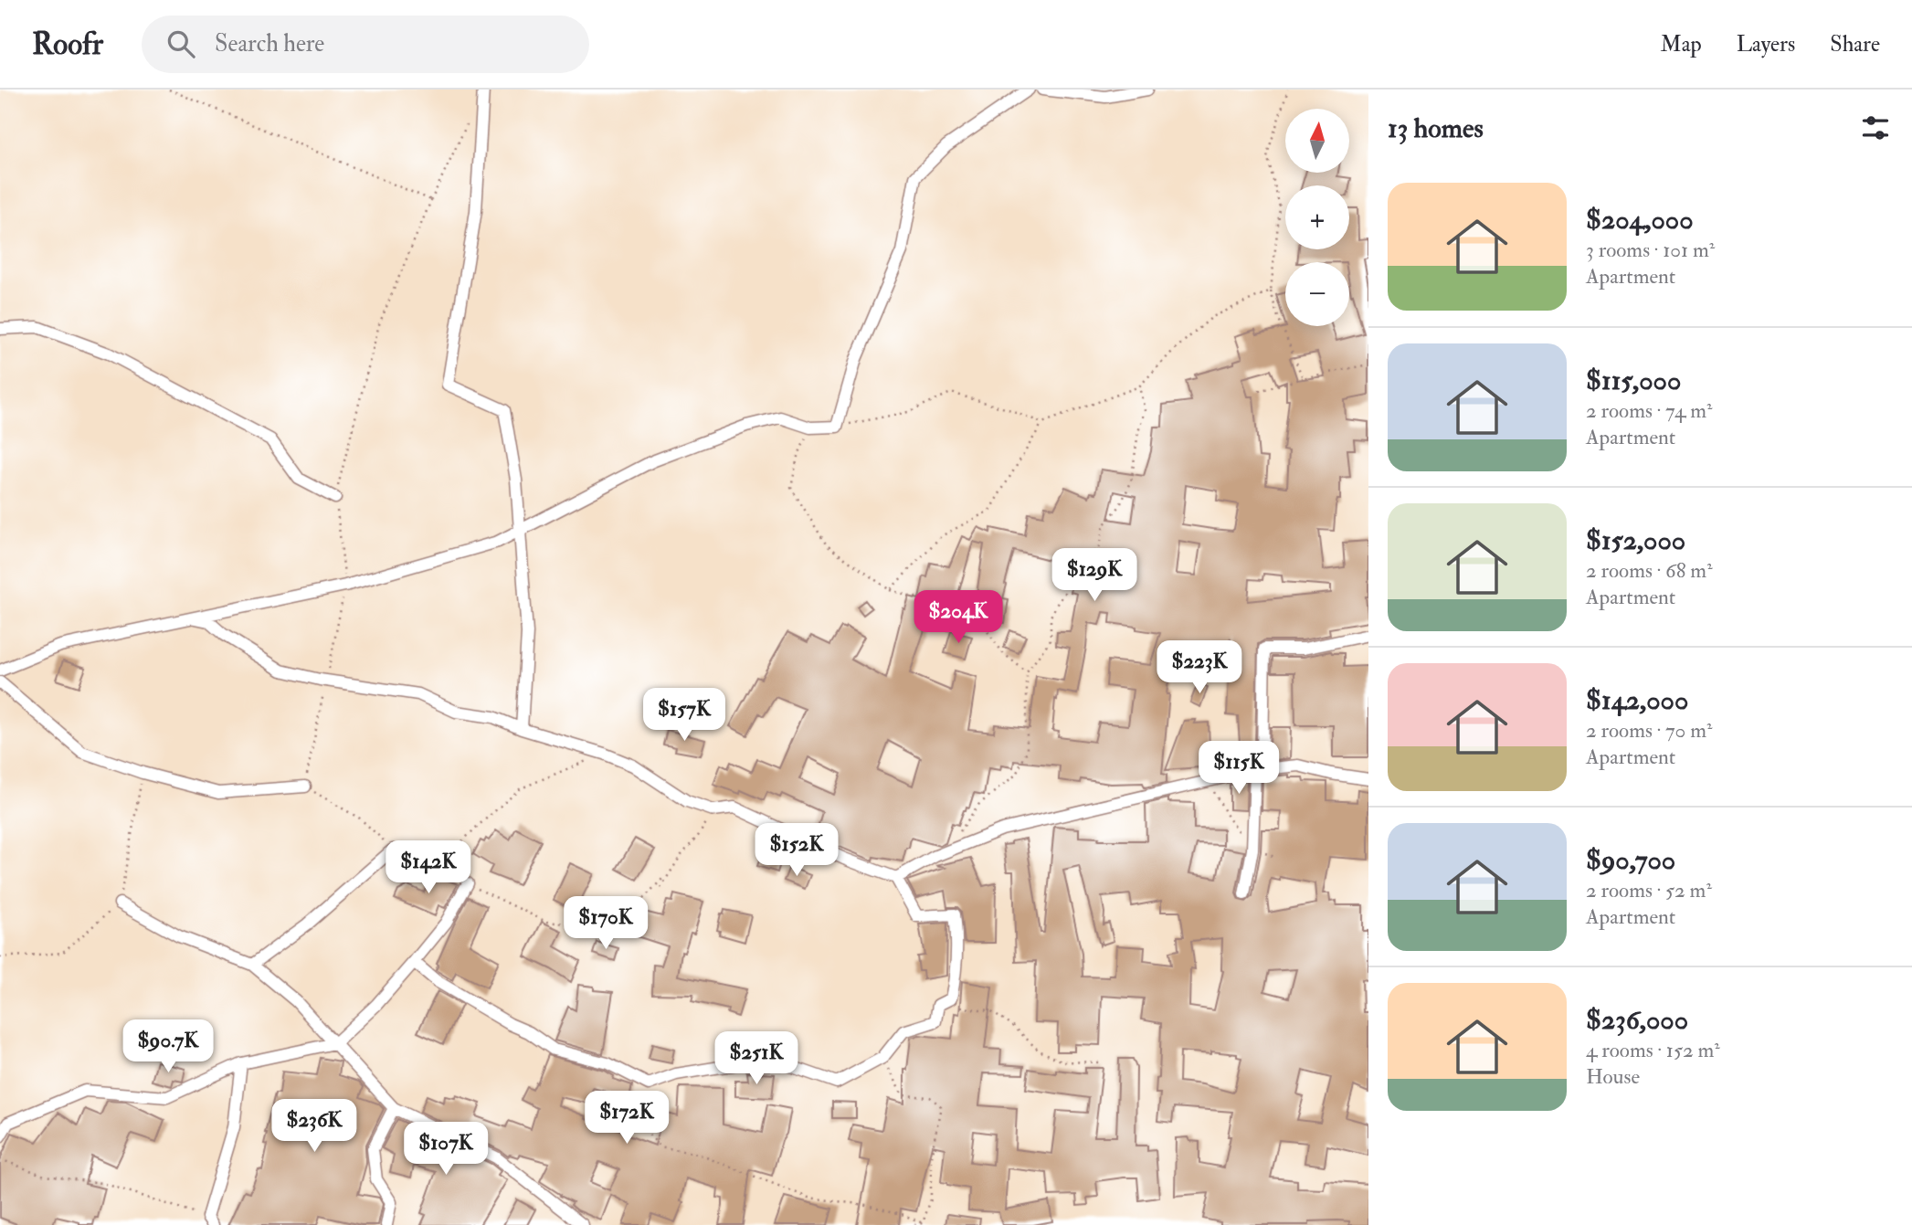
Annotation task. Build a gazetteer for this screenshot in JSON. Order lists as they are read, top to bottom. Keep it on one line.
{"north":"top","page":{"header":"Roofr","search":"Search here","nav":["Map","Layers","Share"],"heading":"13 homes","map_buttons":["+","−"],"list":[{"name":"$204,000","note":"3 rooms · 101 m² · Apartment"},{"name":"$115,000","note":"2 rooms · 74 m² · Apartment"},{"name":"$152,000","note":"2 rooms · 68 m² · Apartment"},{"name":"$142,000","note":"2 rooms · 70 m² · Apartment"},{"name":"$90,700","note":"2 rooms · 52 m² · Apartment"},{"name":"$236,000","note":"4 rooms · 152 m² · House"}],"price":["$129K","$204K","$223K","$157K","$115K","$152K","$142K","$170K","$90.7K","$251K","$172K","$236K","$107K"]}}
